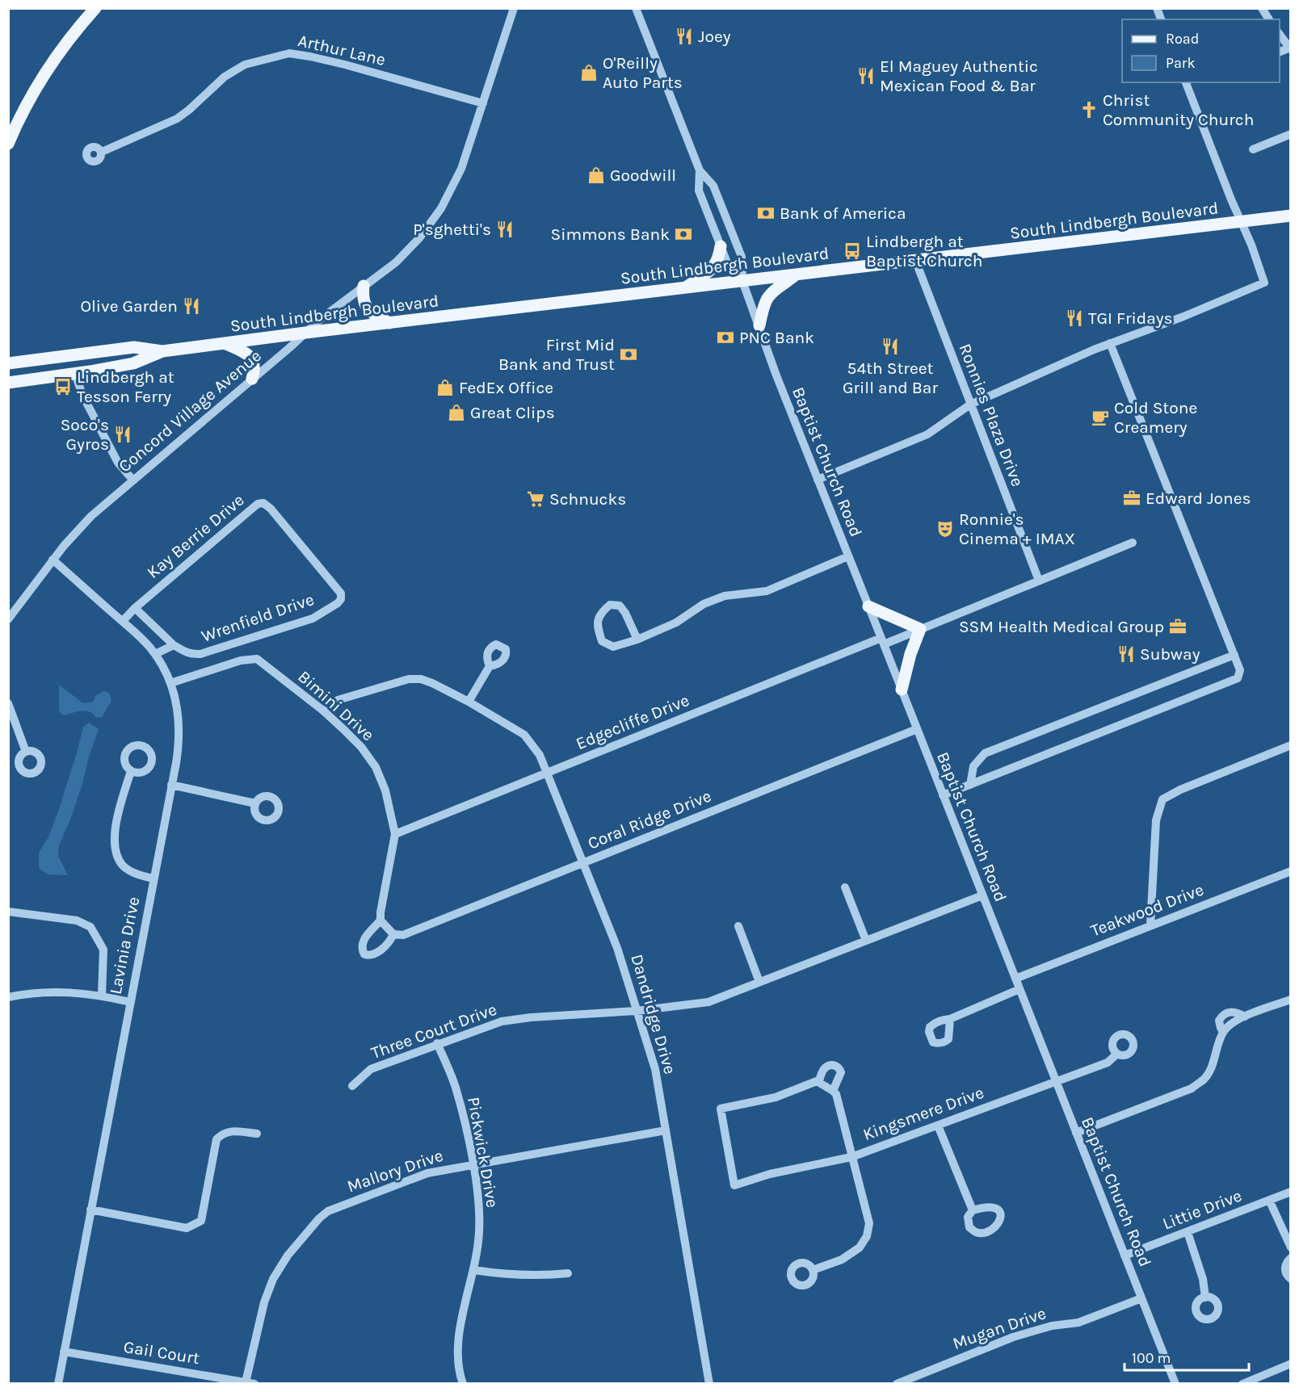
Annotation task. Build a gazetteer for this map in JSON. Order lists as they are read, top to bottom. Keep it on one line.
{"streets":{"main road":["South Lindbergh Boulevard"],"street":["Arthur Lane","Concord Village Avenue","Ronnies Plaza Drive","Baptist Church Road","Kay Berrie Drive","Wrenfield Drive","Bimini Drive","Edgecliffe Drive","Coral Ridge Drive","Teakwood Drive","Lavinia Drive","Dandridge Drive","Three Court Drive","Kingsmere Drive","Pickwick Drive","Mallory Drive","Littie Drive","Mugan Drive","Gail Court"]},"crossings":[["Arthur Lane","Concord Village Avenue"],["South Lindbergh Boulevard","Concord Village Avenue"],["South Lindbergh Boulevard","Ronnies Plaza Drive"],["South Lindbergh Boulevard","Baptist Church Road"],["Concord Village Avenue","Lavinia Drive"],["Baptist Church Road","Edgecliffe Drive"],["Baptist Church Road","Coral Ridge Drive"],["Baptist Church Road","Teakwood Drive"],["Baptist Church Road","Three Court Drive"],["Baptist Church Road","Kingsmere Drive"],["Baptist Church Road","Littie Drive"],["Baptist Church Road","Mugan Drive"],["Kay Berrie Drive","Wrenfield Drive"],["Kay Berrie Drive","Lavinia Drive"],["Bimini Drive","Edgecliffe Drive"],["Bimini Drive","Lavinia Drive"],["Bimini Drive","Dandridge Drive"],["Edgecliffe Drive","Dandridge Drive"],["Coral Ridge Drive","Dandridge Drive"],["Lavinia Drive","Gail Court"],["Dandridge Drive","Three Court Drive"],["Dandridge Drive","Mallory Drive"],["Three Court Drive","Pickwick Drive"],["Pickwick Drive","Mallory Drive"],["Mallory Drive","Gail Court"]],"places":{"restaurant":["Joey","El Maguey Authentic Mexican Food & Bar","P'sghetti's","Olive Garden","TGI Fridays","54th Street Grill and Bar","Soco's Gyros","Subway"],"shop":["O'Reilly Auto Parts","Goodwill","FedEx Office","Great Clips"],"church":["Christ Community Church"],"bank":["Bank of America","Simmons Bank","PNC Bank","First Mid Bank and Trust"],"bus stop":["Lindbergh at Baptist Church","Lindbergh at Tesson Ferry"],"cafe":["Cold Stone Creamery"],"office":["Edward Jones","SSM Health Medical Group"],"supermarket":["Schnucks"],"theatre":["Ronnie's Cinema + IMAX"]},"legend":["Road","Park"],"scale_bar":"100 m"}
